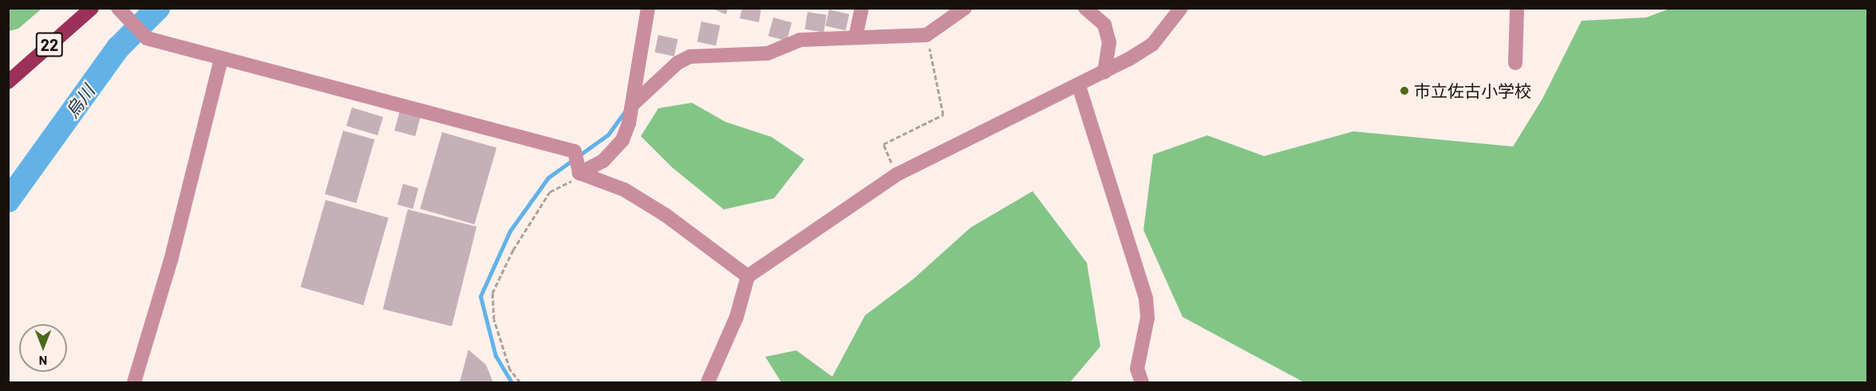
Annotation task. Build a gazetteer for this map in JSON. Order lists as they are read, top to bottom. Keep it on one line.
{"streets":{"main road":["22"]},"water":["烏川"],"places":["市立佐古小学校"],"north":"bottom"}
